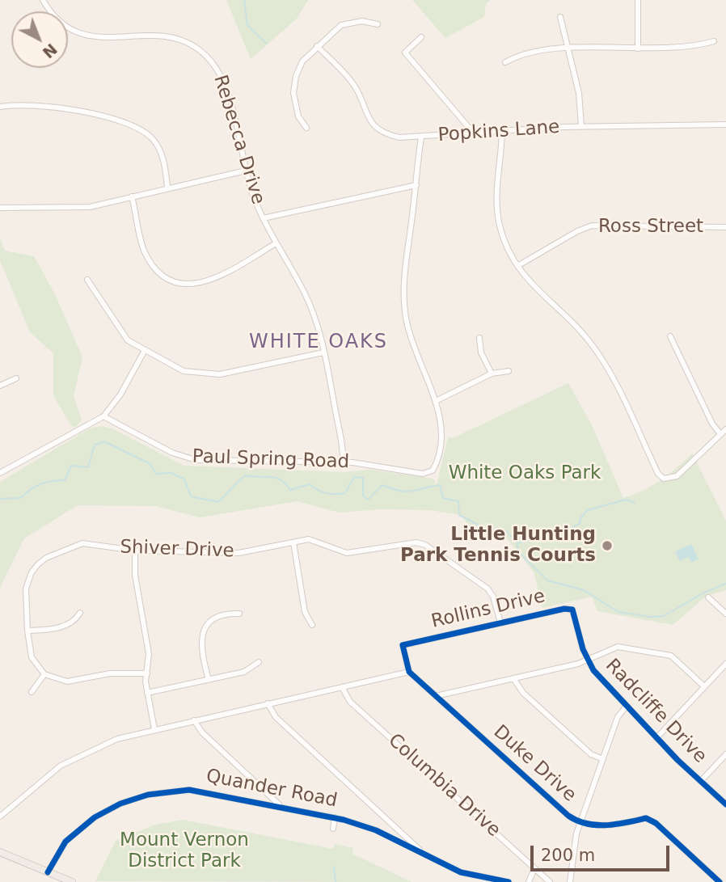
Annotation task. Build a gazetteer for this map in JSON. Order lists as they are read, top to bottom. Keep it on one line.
{"streets":{"street":["Popkins Lane","Rebecca Drive","Ross Street","Paul Spring Road","Shiver Drive","Rollins Drive","Radcliffe Drive","Duke Drive","Columbia Drive","Quander Road"]},"crossings":[["Rebecca Drive","Paul Spring Road"],["Shiver Drive","Rollins Drive"],["Rollins Drive","Radcliffe Drive"],["Rollins Drive","Duke Drive"]],"districts":["WHITE OAKS"],"parks":["White Oaks Park","Mount Vernon District Park"],"places":["Little Hunting Park Tennis Courts"],"scale_bar":"200 m","north":"bottom right"}
